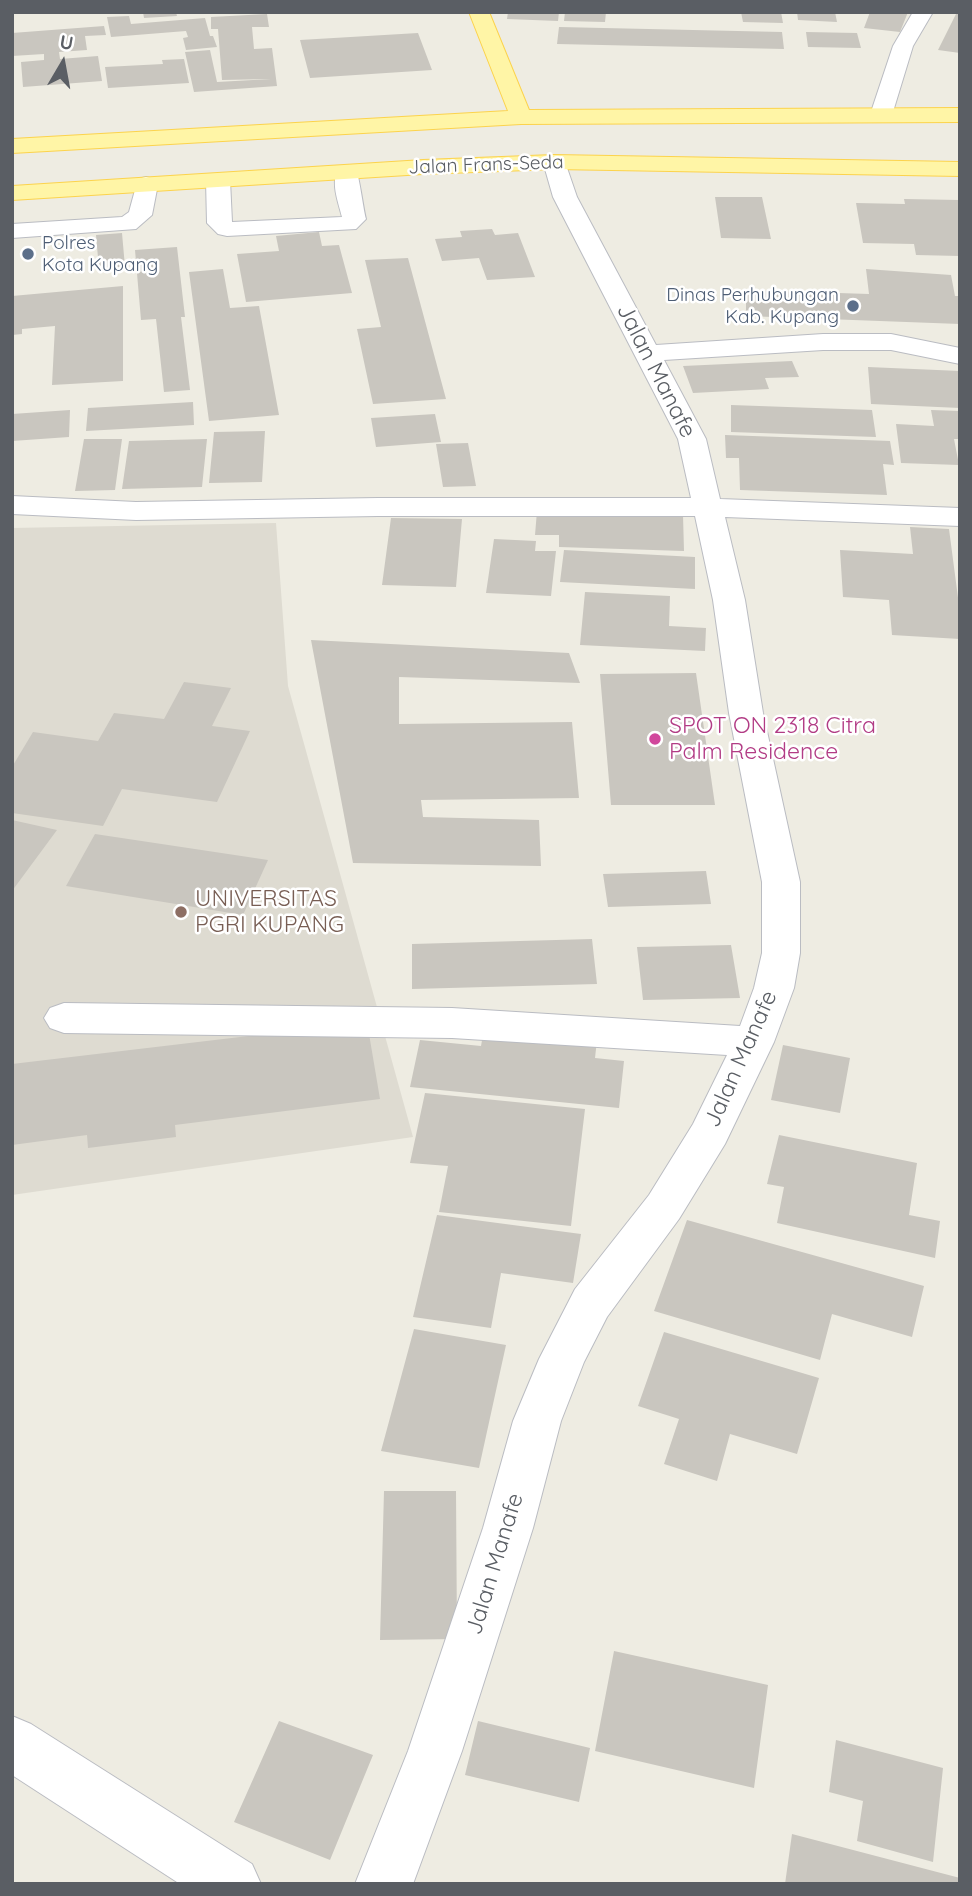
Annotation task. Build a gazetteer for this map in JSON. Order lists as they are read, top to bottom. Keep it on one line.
{"streets":{"main road":["Jalan Frans-Seda"],"street":["Jalan Manafe"]},"crossings":[["Jalan Frans-Seda","Jalan Manafe"]],"places":["Polres Kota Kupang","Dinas Perhubungan Kab. Kupang","SPOT ON 2318 Citra Palm Residence","UNIVERSITAS PGRI KUPANG"],"north":"top"}
